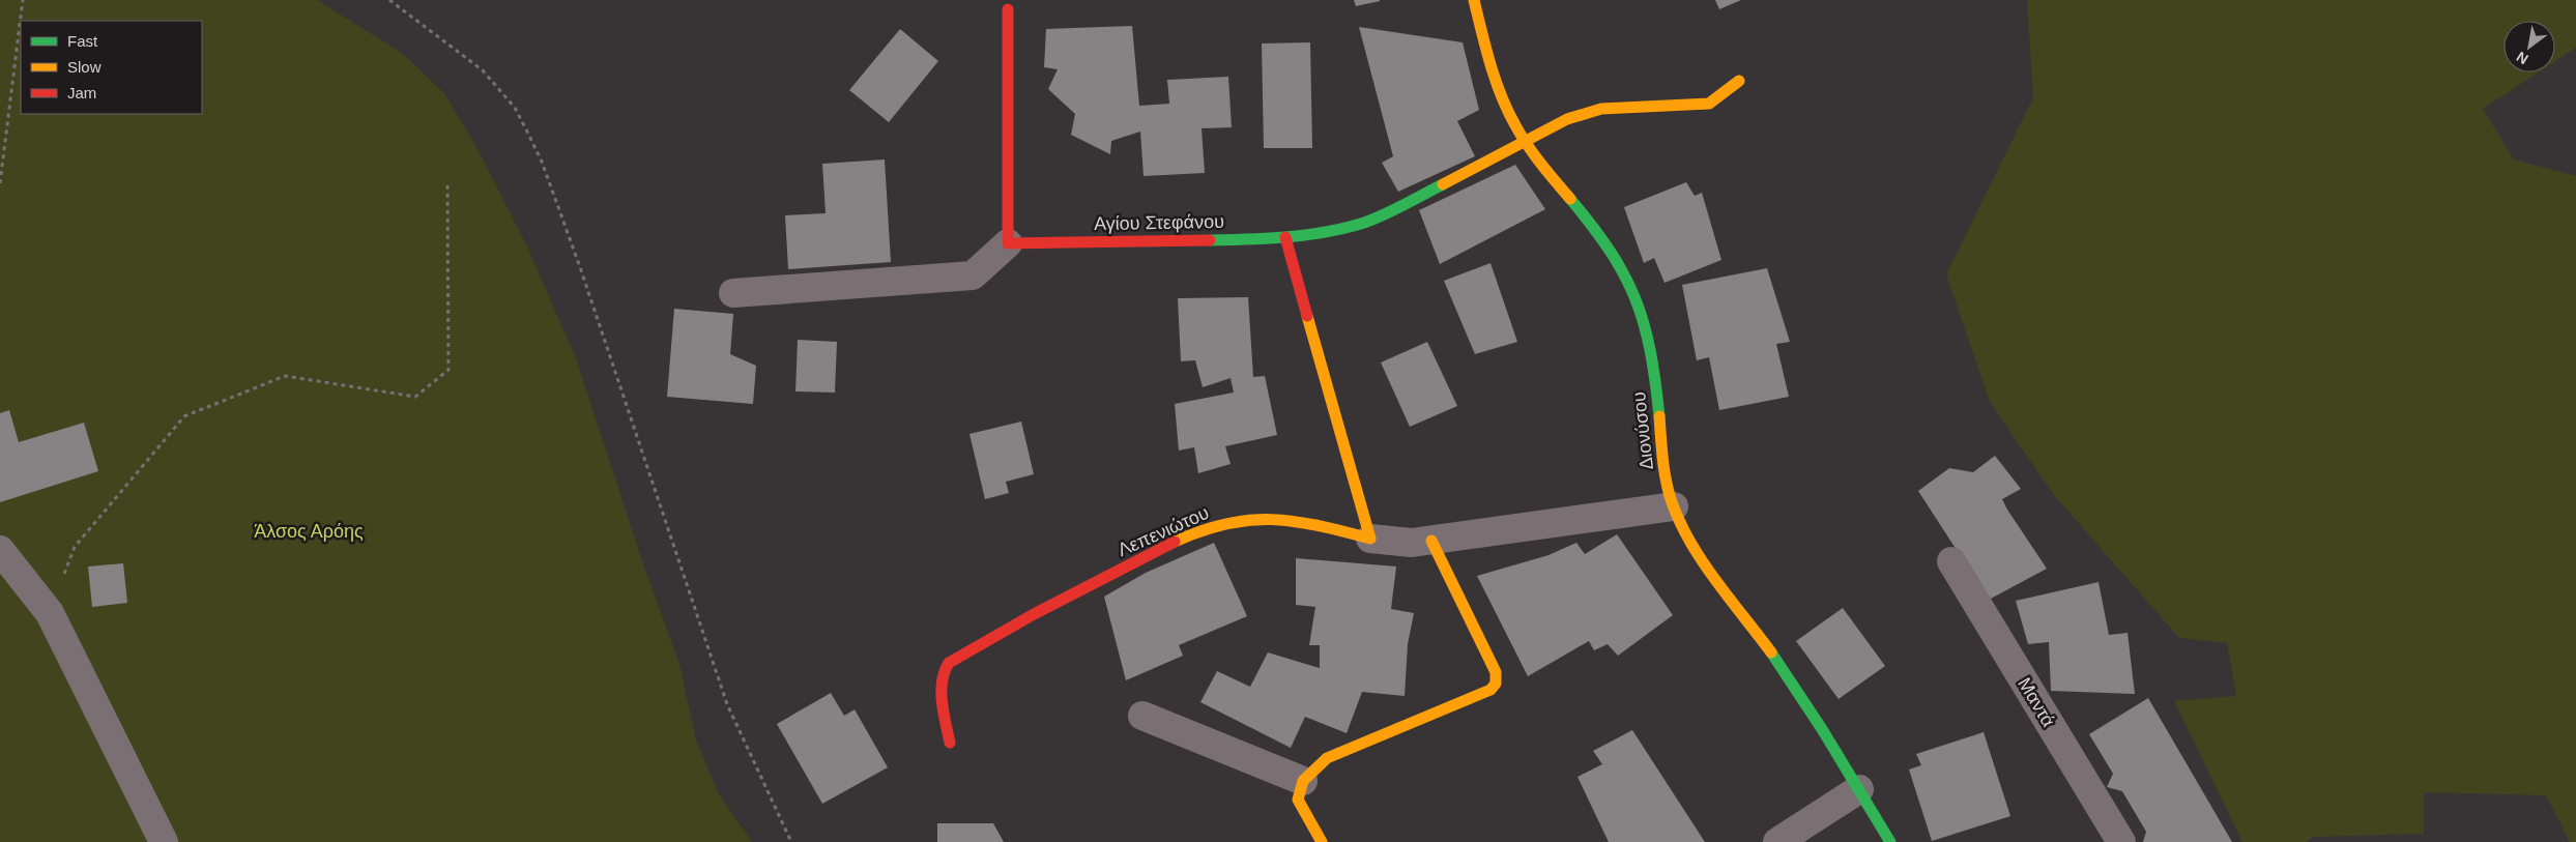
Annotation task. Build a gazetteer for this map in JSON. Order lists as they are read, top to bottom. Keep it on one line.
{"streets":{"street":["Αγίου Στεφάνου","Διονύσου","Λεπενιώτου","Μαντά"]},"crossings":[["Αγίου Στεφάνου","Διονύσου"]],"parks":["Άλσος Αρόης"],"legend":["Fast","Slow","Jam"],"north":"bottom left"}
